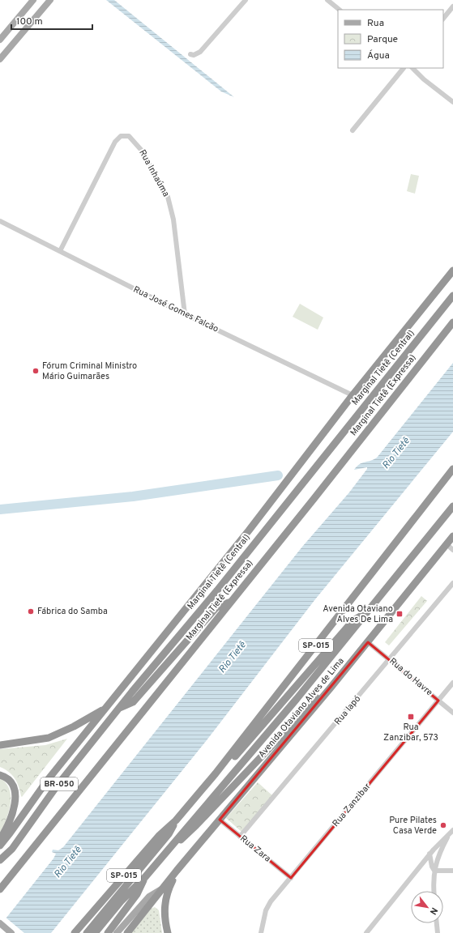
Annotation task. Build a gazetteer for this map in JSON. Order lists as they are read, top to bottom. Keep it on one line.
{"streets":{"highway":["Marginal Tietê (Central)","Marginal Tietê (Expressa)","SP-015","Avenida Otaviano Alves de Lima","BR-050"],"street":["Rua Inhaúma","Rua José Gomes Falcão","Rua do Havre","Rua Iapó","Rua Zanzibar","Rua Zara"]},"crossings":[["Rua Inhaúma","Rua José Gomes Falcão"],["Rua do Havre","Avenida Otaviano Alves de Lima"],["Rua do Havre","Rua Iapó"],["Rua do Havre","Rua Zanzibar"],["Avenida Otaviano Alves de Lima","Rua Zara"],["Rua Iapó","Rua Zara"],["Rua Zanzibar","Rua Zara"]],"water":["Rio Tietê"],"places":{"other":["Fórum Criminal Ministro Mário Guimarães","Fábrica do Samba","Pure Pilates Casa Verde"],"transit":["Avenida Otaviano Alves De Lima","Rua Zanzibar, 573"]},"legend":["Rua","Parque","Água"],"scale_bar":"100 m","north":"bottom right"}
